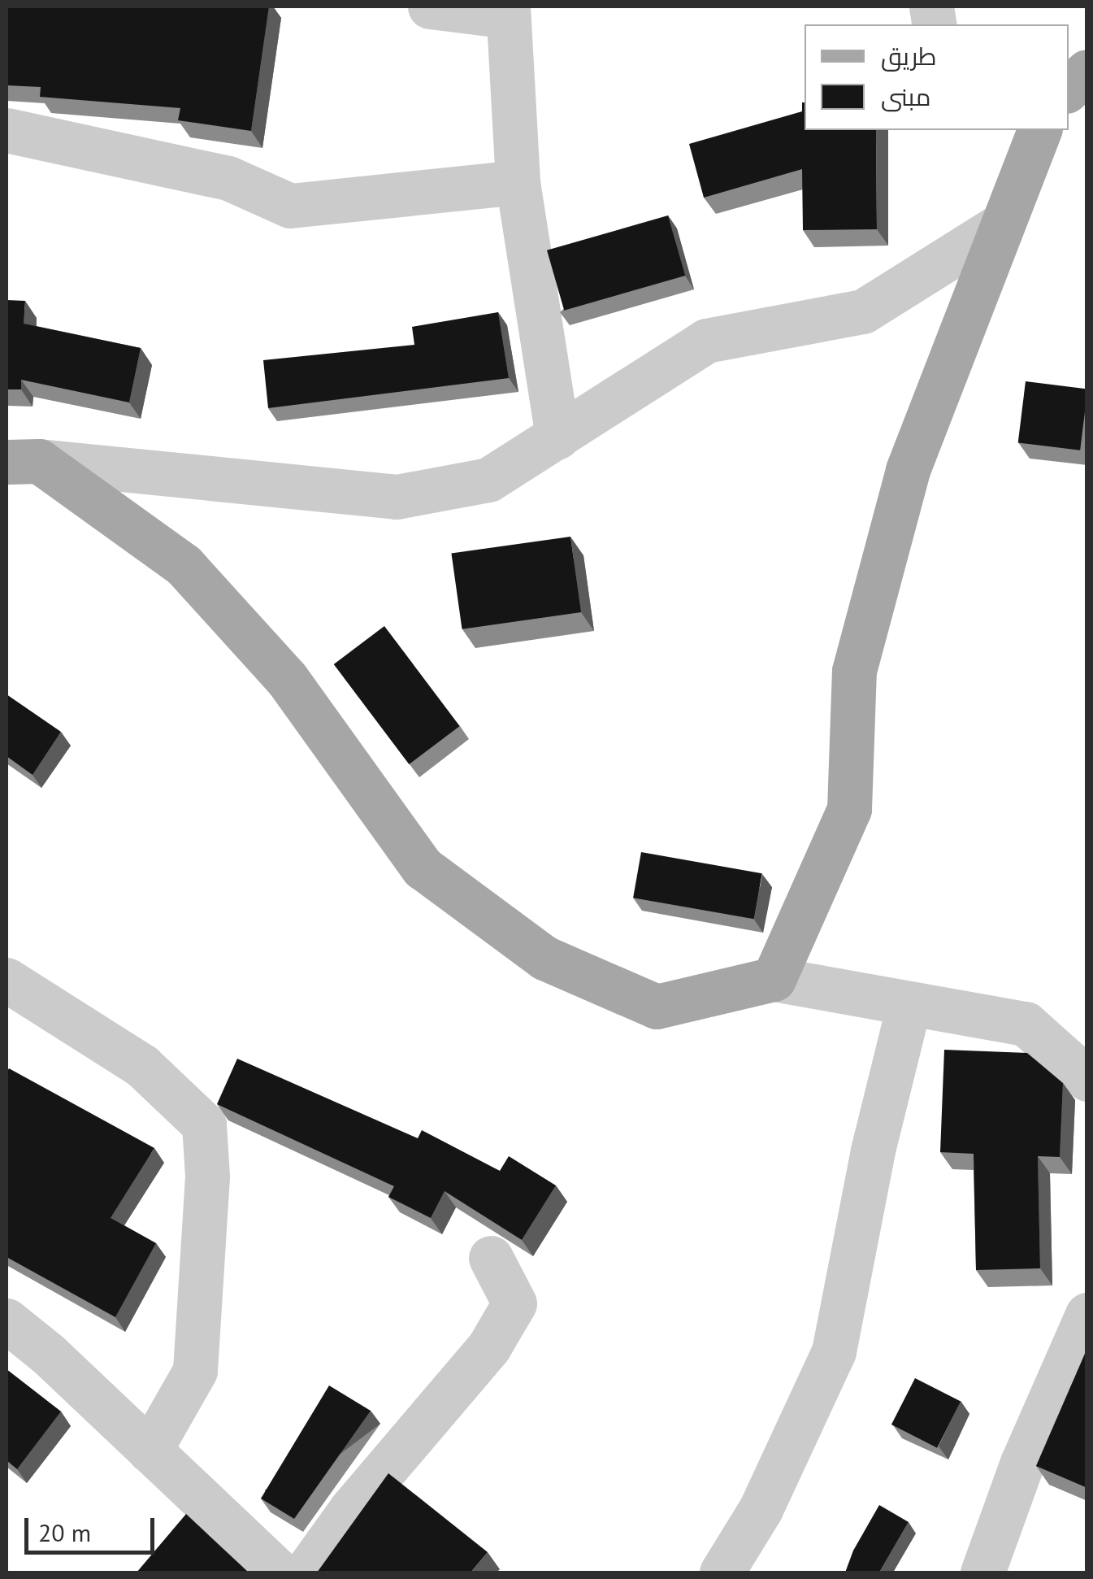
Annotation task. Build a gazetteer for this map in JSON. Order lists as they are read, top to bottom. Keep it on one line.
{"legend":["طريق","مبنى"],"scale_bar":"20 m"}
